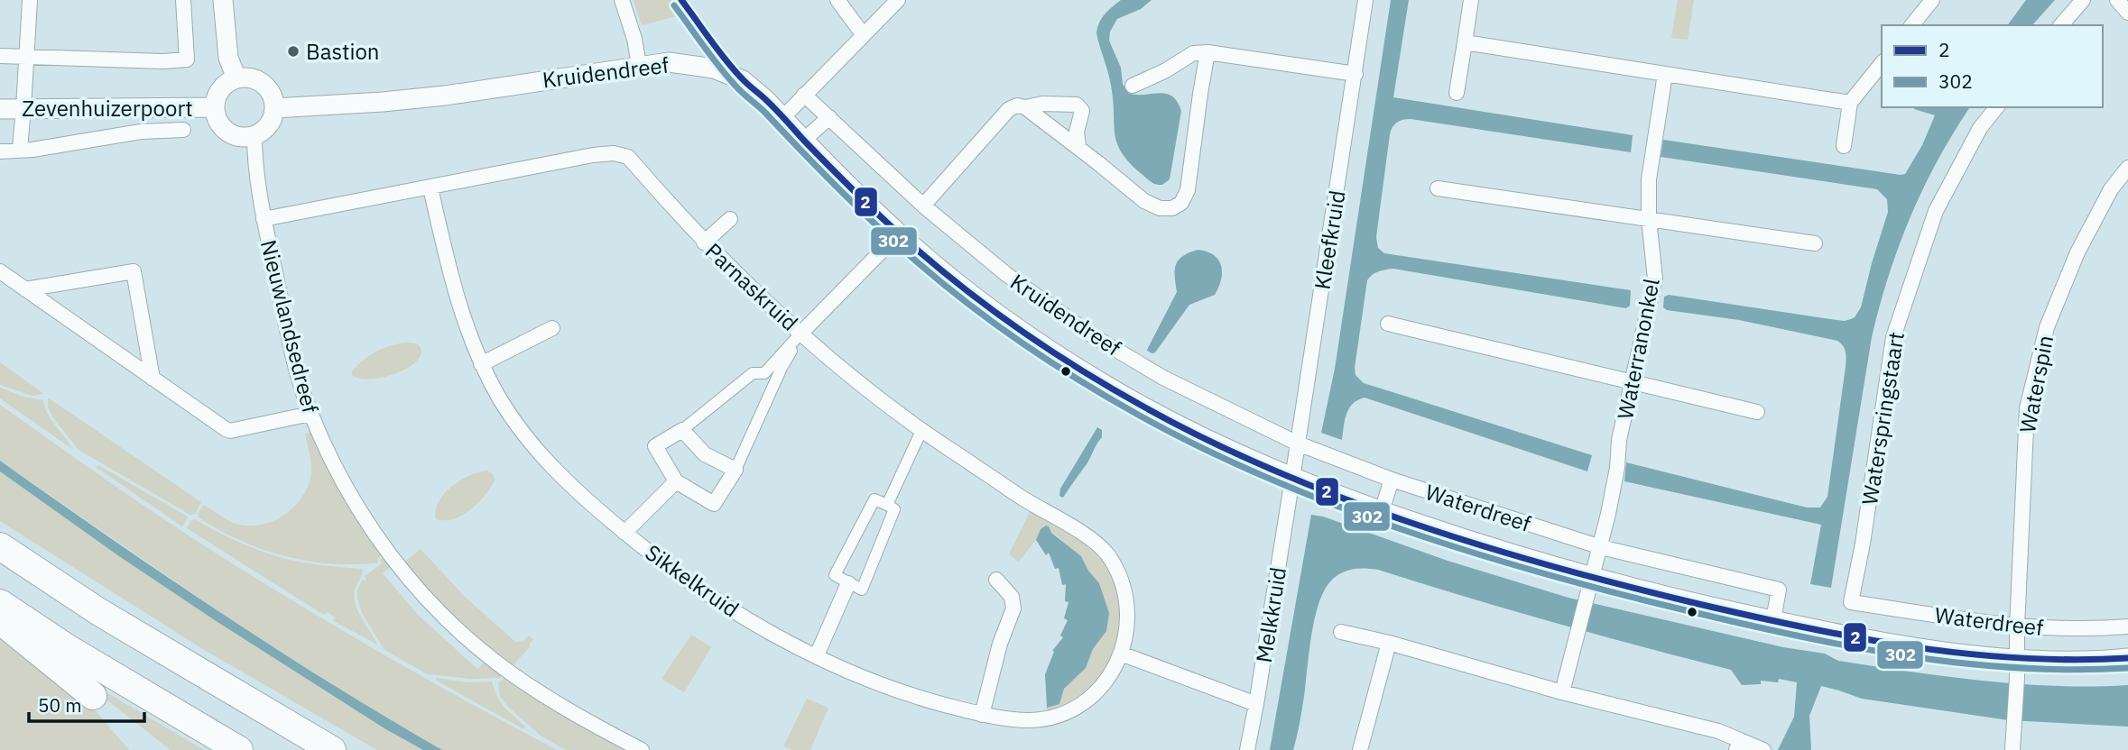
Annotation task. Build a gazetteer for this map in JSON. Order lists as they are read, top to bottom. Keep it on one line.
{"streets":{"street":["Kruidendreef","Zevenhuizerpoort","Kleefkruid","Parnaskruid","Nieuwlandsedreef","Waterranonkel","Waterspin","Waterspringstaart","Waterdreef","Sikkelkruid","Melkkruid"]},"crossings":[["Kruidendreef","Zevenhuizerpoort"],["Kruidendreef","Kleefkruid"],["Kruidendreef","Nieuwlandsedreef"],["Kruidendreef","Waterdreef"],["Kruidendreef","Melkkruid"],["Zevenhuizerpoort","Nieuwlandsedreef"],["Kleefkruid","Waterdreef"],["Kleefkruid","Melkkruid"],["Parnaskruid","Nieuwlandsedreef"],["Parnaskruid","Sikkelkruid"],["Waterranonkel","Waterdreef"],["Waterspin","Waterdreef"],["Waterspringstaart","Waterdreef"],["Waterdreef","Melkkruid"]],"places":["Bastion"],"lines":["transit line 2","transit line 302"],"legend":["2","302"],"scale_bar":"50 m"}
